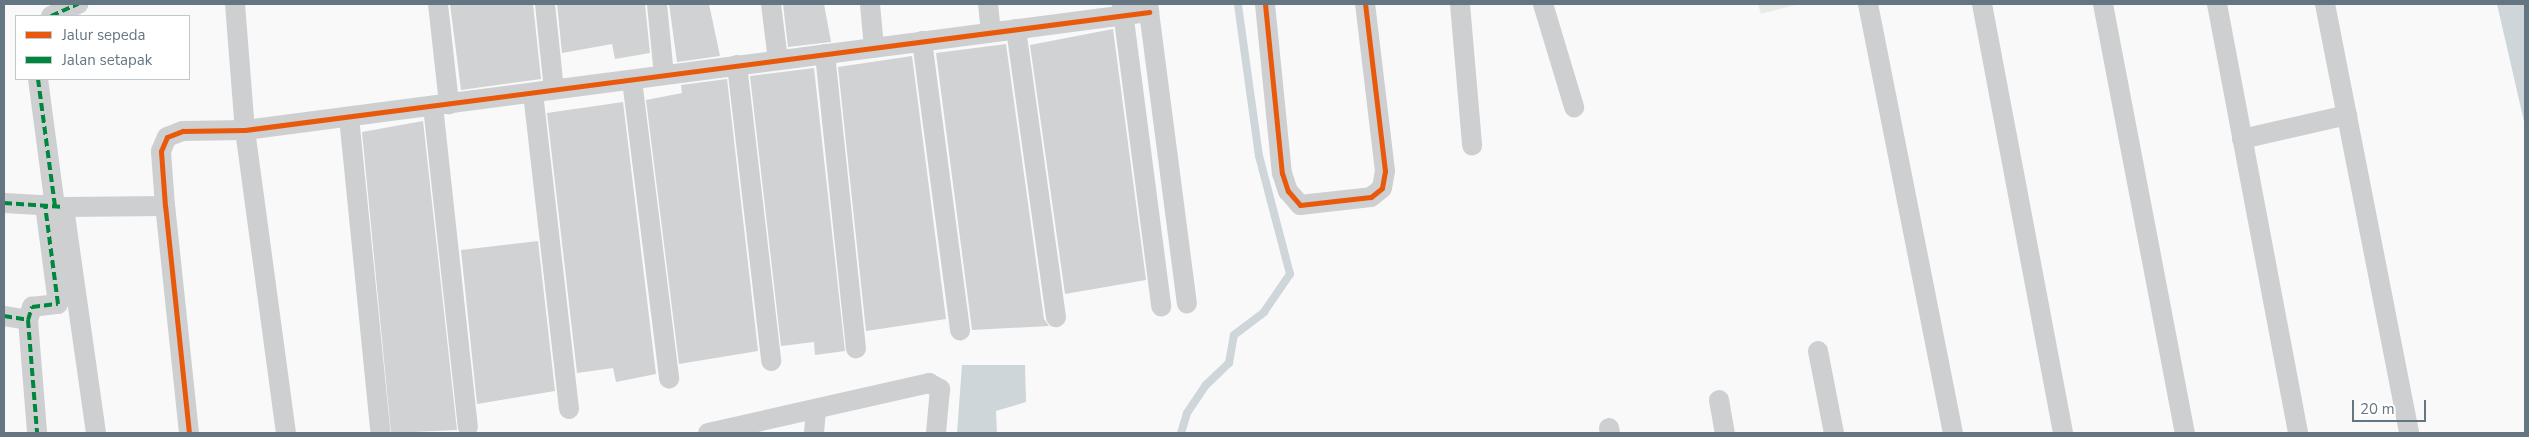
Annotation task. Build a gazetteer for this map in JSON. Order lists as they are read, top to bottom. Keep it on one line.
{"legend":["Jalur sepeda","Jalan setapak"],"scale_bar":"20 m"}
